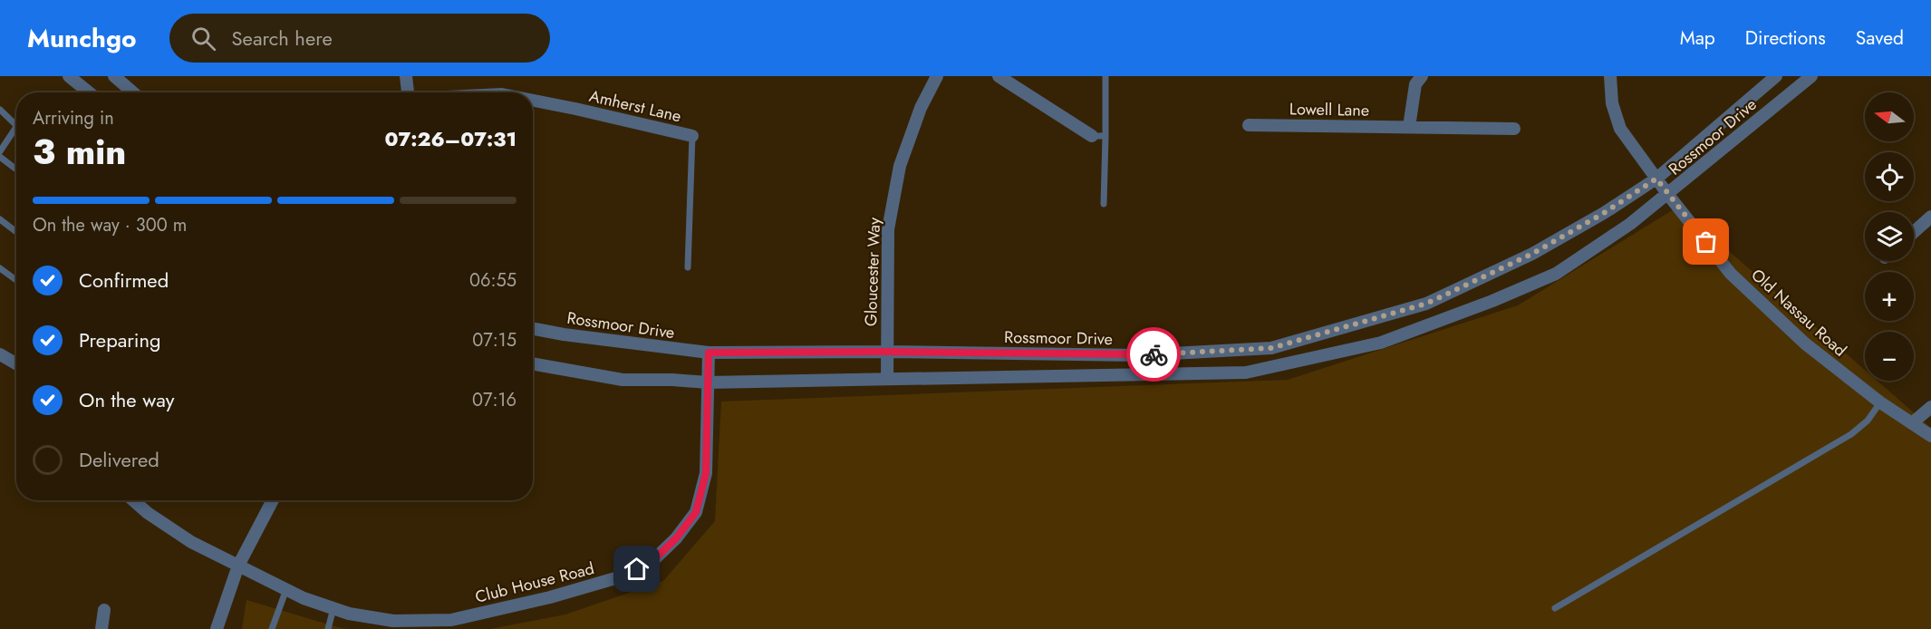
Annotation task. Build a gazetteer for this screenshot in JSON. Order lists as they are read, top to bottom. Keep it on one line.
{"streets":{"street":["Amherst Lane","Lowell Lane","Rossmoor Drive","Gloucester Way","Old Nassau Road","Club House Road"]},"crossings":[["Rossmoor Drive","Gloucester Way"],["Rossmoor Drive","Old Nassau Road"],["Rossmoor Drive","Club House Road"]],"north":"left","page":{"header":"Munchgo","search":"Search here","nav":["Map","Directions","Saved"],"map_buttons":["+","−"],"heading":["3 min","Arriving in","07:26–07:31"],"bar":"On the way · 300 m","list":[["Confirmed","06:55"],["Preparing","07:15"],["On the way","07:16"],"Delivered"]}}
